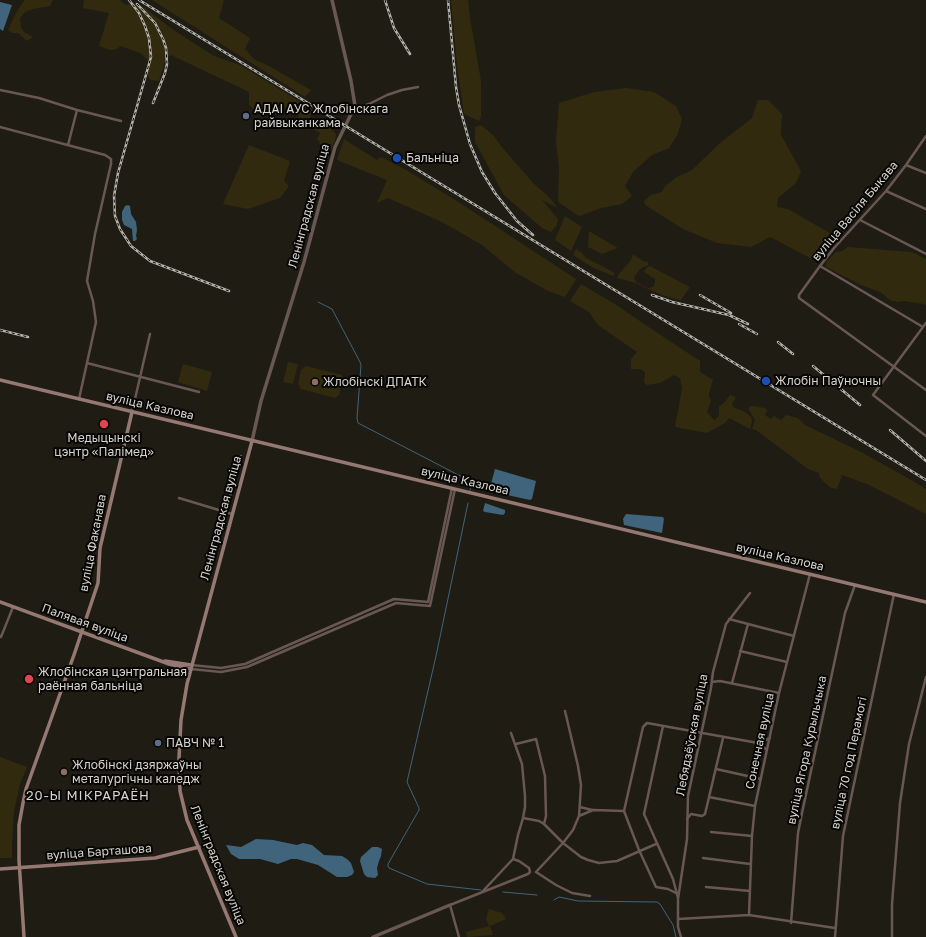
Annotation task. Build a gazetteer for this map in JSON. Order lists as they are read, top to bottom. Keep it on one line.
{"streets":{"main road":["Ленінградская вуліца","вуліца Казлова","вуліца Факанава","Палявая вуліца","вуліца Барташова"],"street":["вуліца Васіля Быкава","Лебядзёўская вуліца","Сонечная вуліца","вуліца Ягора Курыльчыка","вуліца 70 год Перамогі"]},"crossings":[["Ленінградская вуліца","вуліца Казлова"],["Ленінградская вуліца","Палявая вуліца"],["Ленінградская вуліца","вуліца Барташова"],["вуліца Казлова","вуліца Факанава"],["вуліца Казлова","Сонечная вуліца"],["вуліца Казлова","вуліца Ягора Курыльчыка"],["вуліца Казлова","вуліца 70 год Перамогі"],["вуліца Факанава","Палявая вуліца"],["вуліца Факанава","вуліца Барташова"]],"districts":["20-Ы МІКРАРАЁН"],"places":["АДАІ АУС Жлобінскага райвыканкама","Бальніца","Жлобін Паўночны","Жлобінскі ДПАТК","Медыцынскі цэнтр «Палімед»","Жлобінская цэнтральная раённая бальніца","ПАВЧ № 1","Жлобінскі дзяржаўны металургічны каледж"]}
